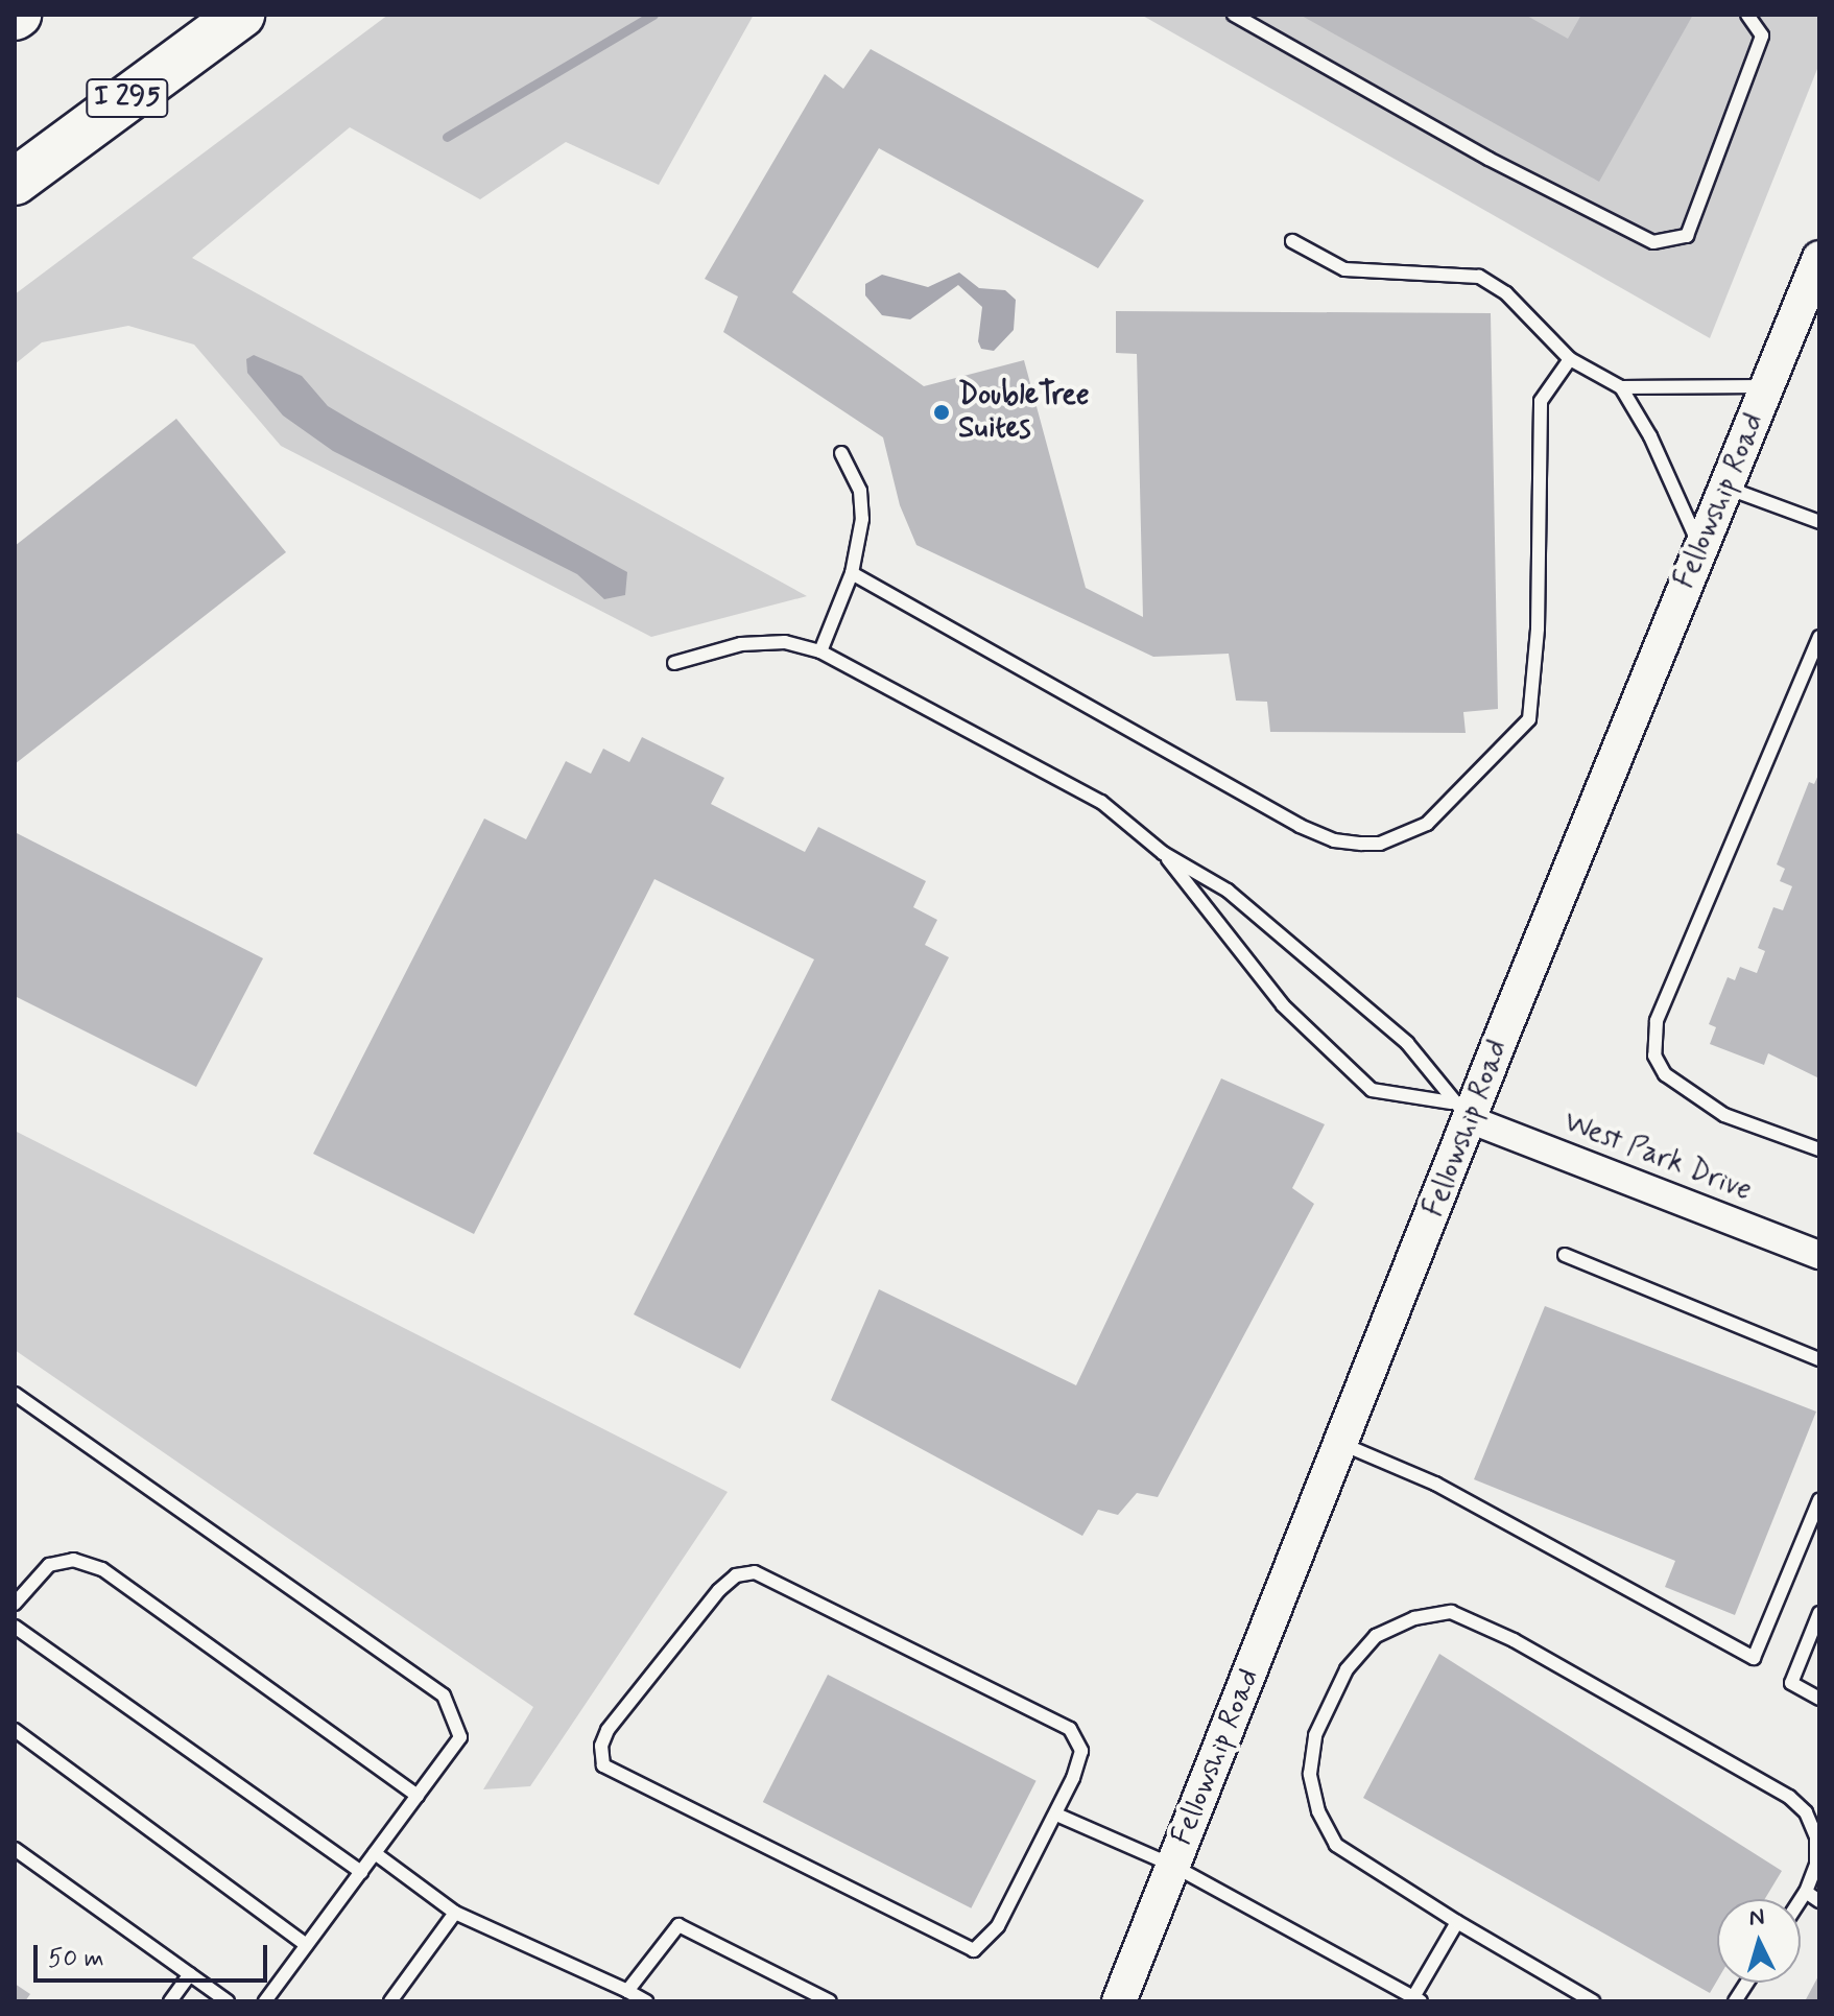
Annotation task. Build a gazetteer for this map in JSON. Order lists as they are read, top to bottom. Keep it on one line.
{"streets":{"highway":["I 295"],"street":["Fellowship Road","West Park Drive"]},"crossings":[["Fellowship Road","West Park Drive"]],"places":["DoubleTree Suites"],"scale_bar":"50 m","north":"top"}
